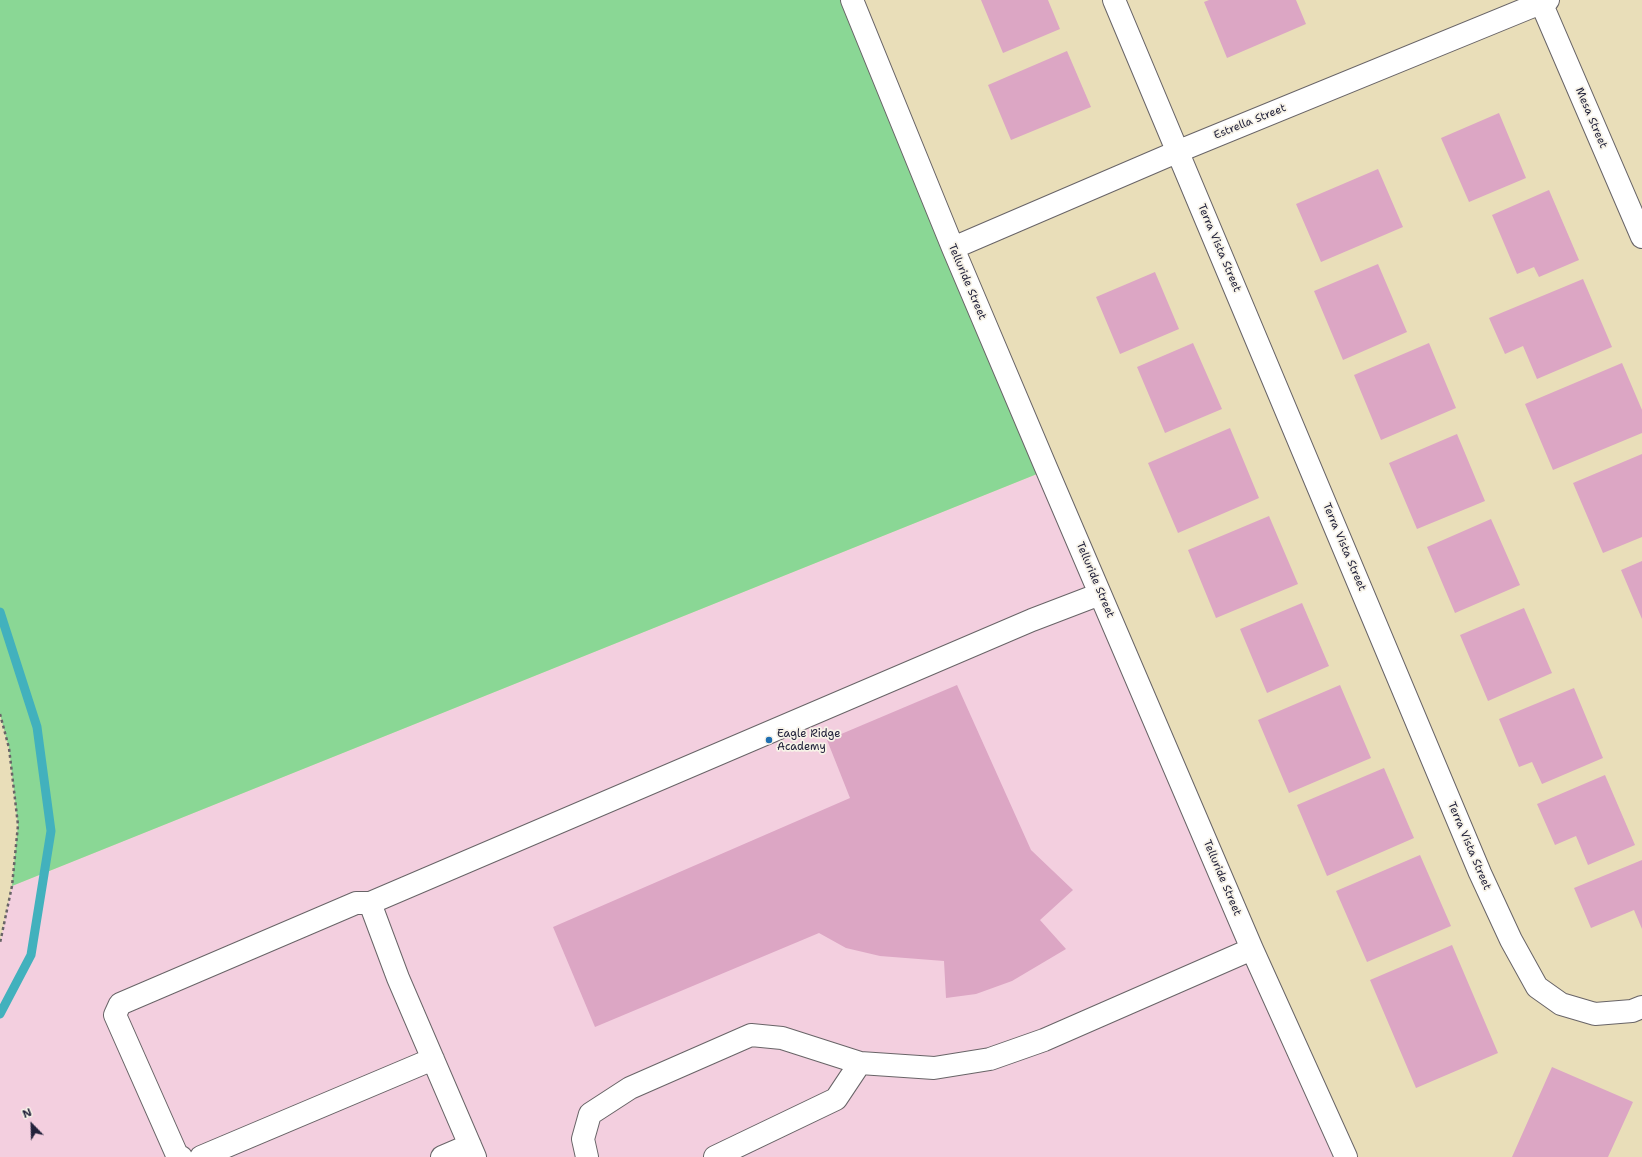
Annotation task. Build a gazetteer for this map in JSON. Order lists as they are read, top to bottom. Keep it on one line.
{"streets":{"street":["Mesa Street","Estrella Street","Terra Vista Street","Telluride Street"]},"crossings":[["Mesa Street","Estrella Street"],["Estrella Street","Terra Vista Street"],["Estrella Street","Telluride Street"]],"places":["Eagle Ridge Academy"],"north":"top left"}
